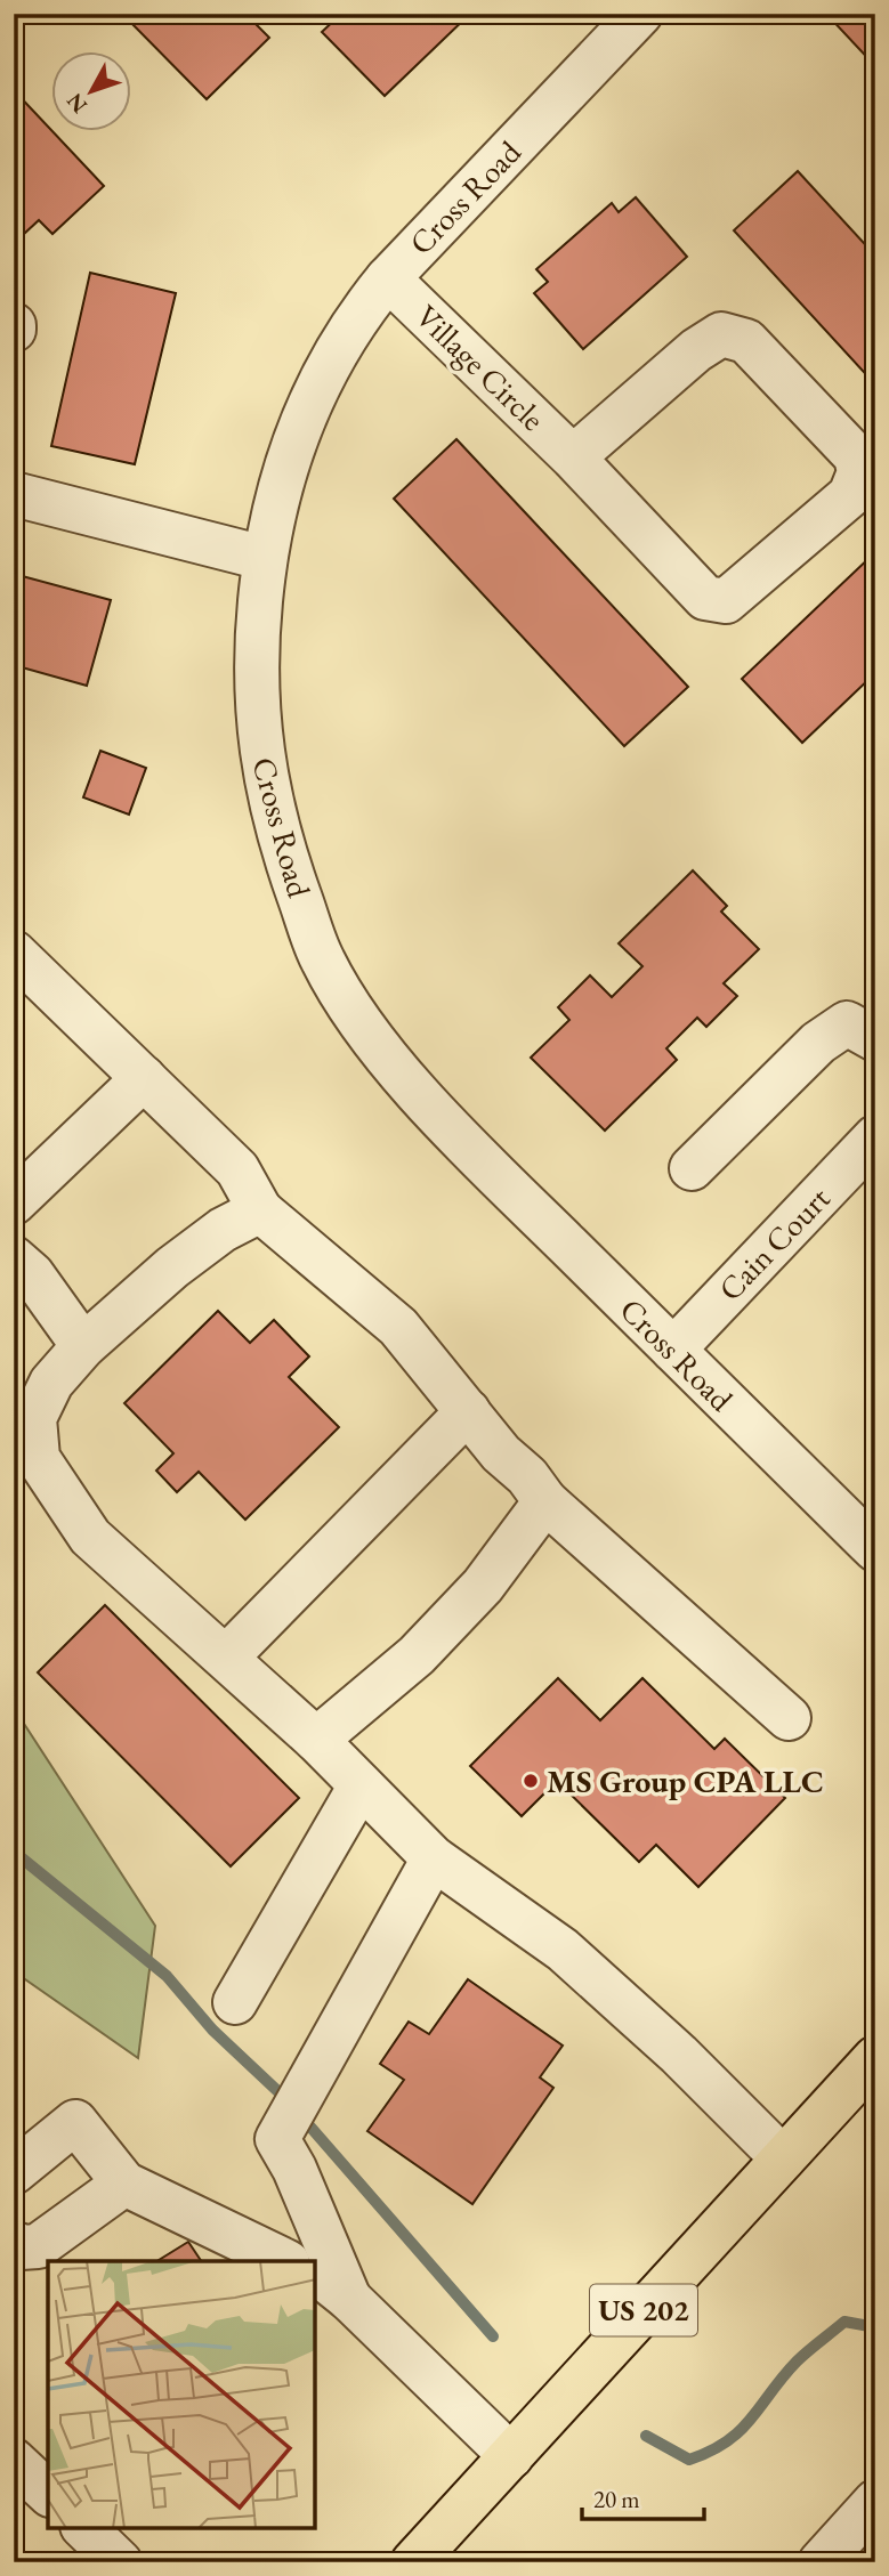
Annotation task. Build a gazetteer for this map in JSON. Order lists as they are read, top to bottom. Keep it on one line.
{"streets":{"highway":["US 202"],"street":["Cross Road","Village Circle","Cain Court"]},"crossings":[["Cross Road","Village Circle"],["Cross Road","Cain Court"]],"places":["MS Group CPA LLC"],"scale_bar":"20 m","north":"bottom left"}
